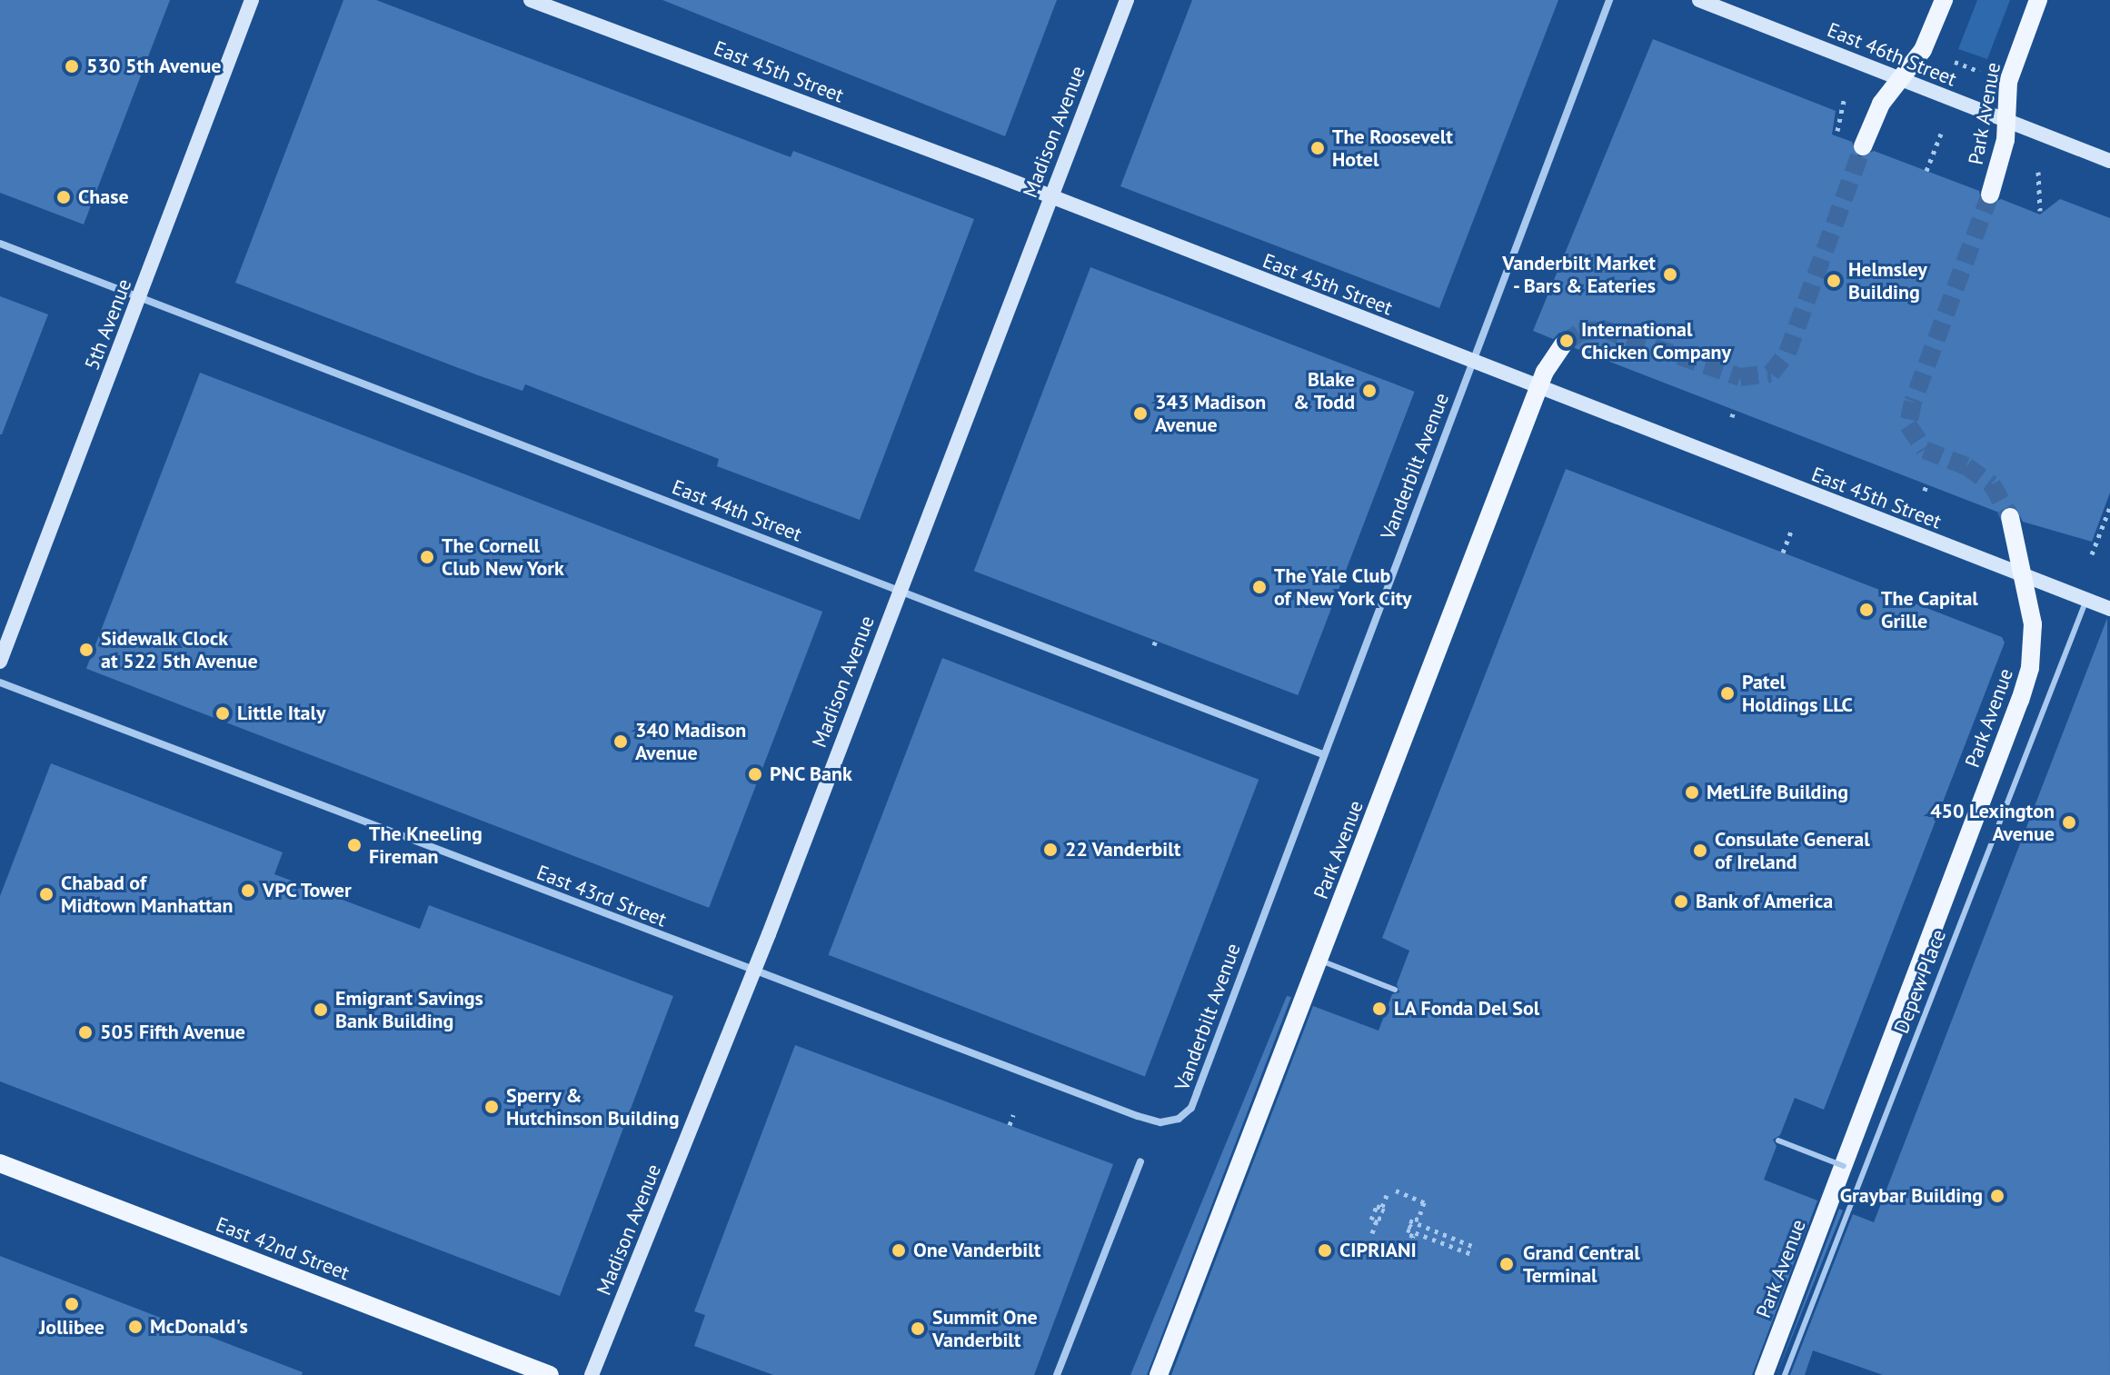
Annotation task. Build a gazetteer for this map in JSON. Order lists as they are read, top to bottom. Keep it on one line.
{"streets":{"main road":["East 46th Street","East 45th Street","Park Avenue","Madison Avenue","5th Avenue","East 42nd Street"],"street":["Vanderbilt Avenue","East 44th Street","East 43rd Street"],"lane":["Depew Place"]},"crossings":[["East 46th Street","Park Avenue"],["East 45th Street","Madison Avenue"],["East 45th Street","Vanderbilt Avenue"],["East 45th Street","Depew Place"],["Madison Avenue","East 44th Street"],["Madison Avenue","East 43rd Street"],["5th Avenue","East 44th Street"],["Vanderbilt Avenue","East 44th Street"],["Vanderbilt Avenue","East 43rd Street"]],"places":["530 5th Avenue","The Roosevelt Hotel","Chase","Vanderbilt Market - Bars & Eateries","Helmsley Building","International Chicken Company","Blake & Todd","343 Madison Avenue","The Cornell Club New York","The Yale Club of New York City","The Capital Grille","Sidewalk Clock at 522 5th Avenue","Patel Holdings LLC","Little Italy","340 Madison Avenue","PNC Bank","MetLife Building","450 Lexington Avenue","The Kneeling Fireman","22 Vanderbilt","Consulate General of Ireland","VPC Tower","Chabad of Midtown Manhattan","Bank of America","LA Fonda Del Sol","Emigrant Savings Bank Building","505 Fifth Avenue","Sperry & Hutchinson Building","Graybar Building","One Vanderbilt","CIPRIANI","Grand Central Terminal","Jollibee","McDonald's","Summit One Vanderbilt"]}
